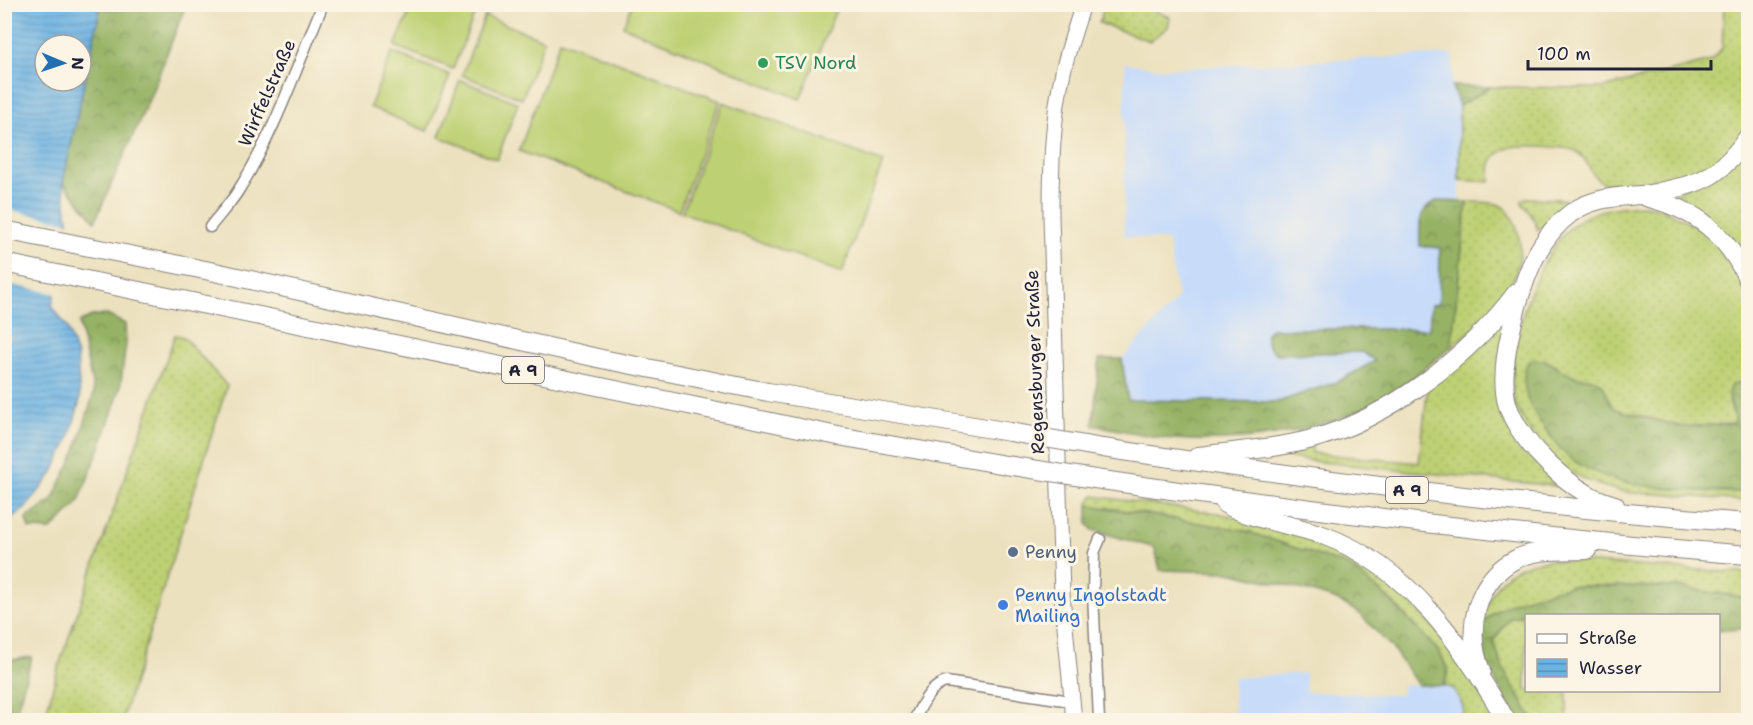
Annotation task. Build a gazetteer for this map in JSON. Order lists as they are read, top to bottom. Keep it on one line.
{"streets":{"highway":["A 9"],"street":["Wirffelstraße","Regensburger Straße"]},"places":["TSV Nord","Penny","Penny Ingolstadt Mailing"],"legend":["Straße","Wasser"],"scale_bar":"100 m","north":"right"}
